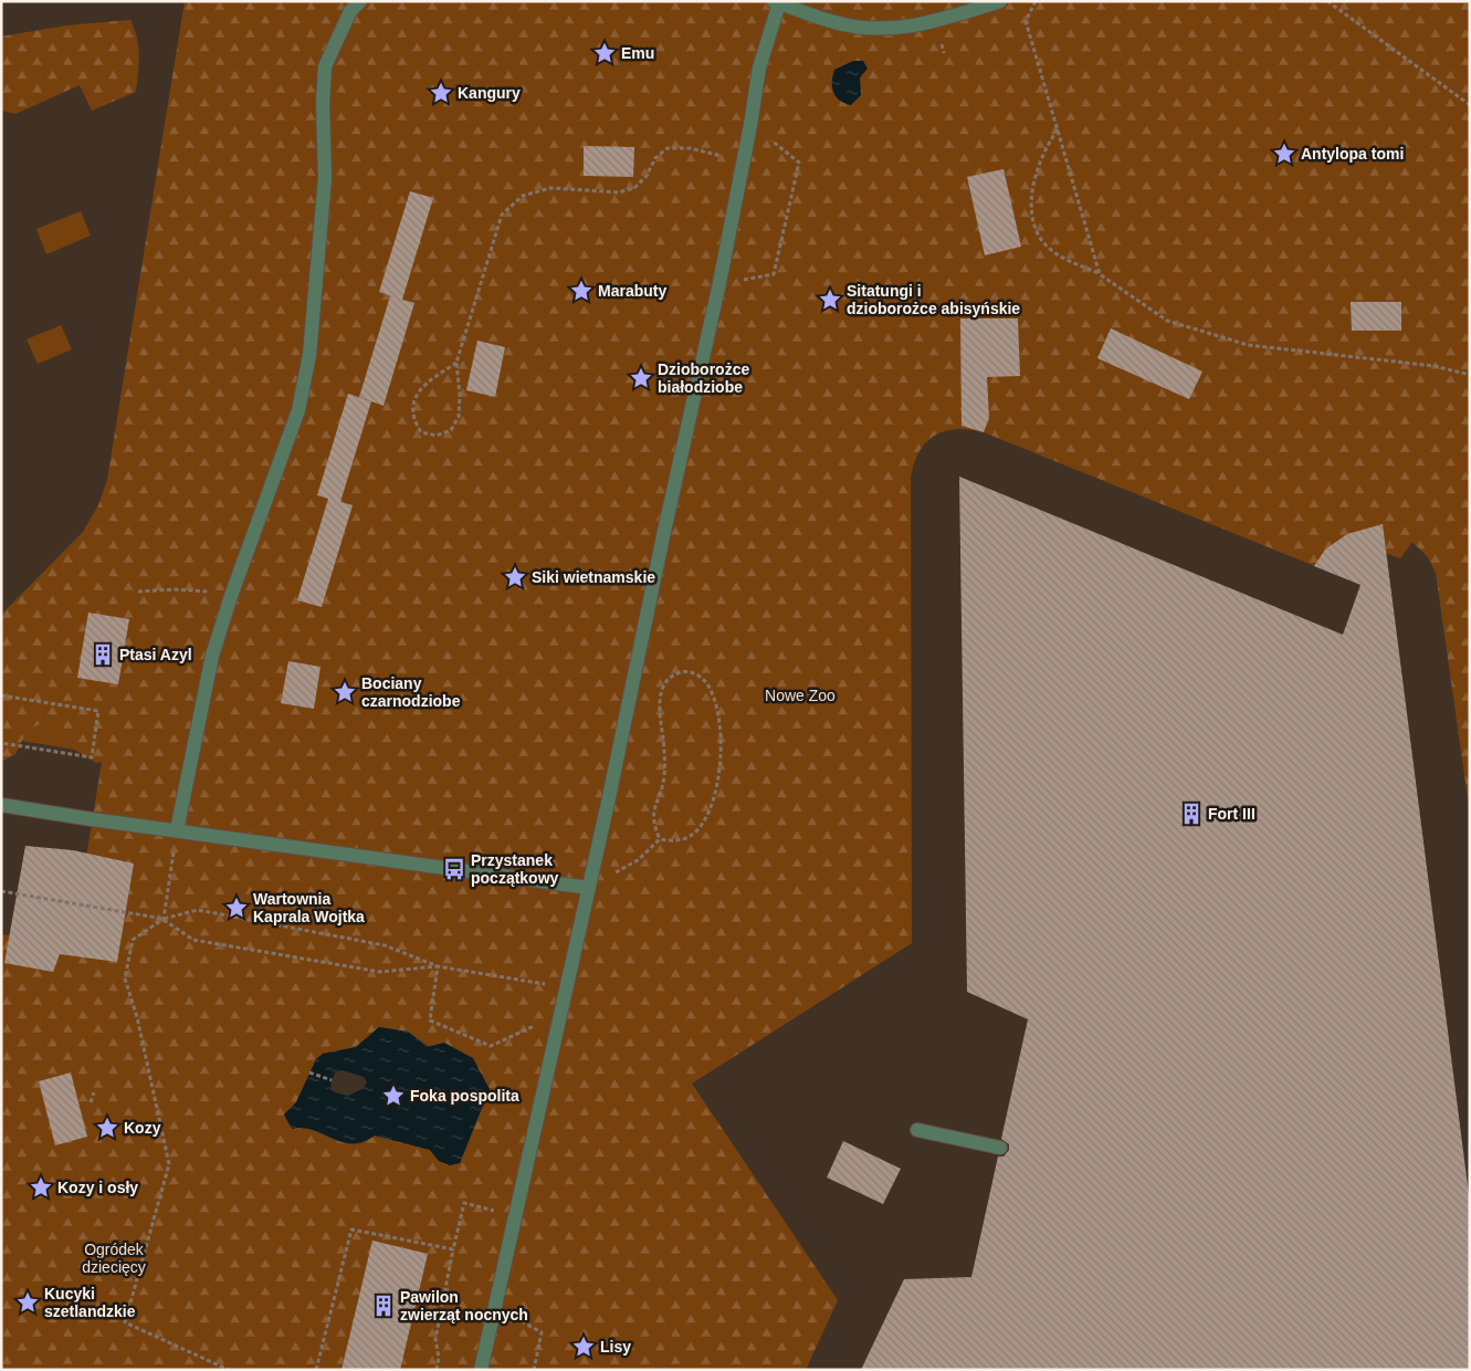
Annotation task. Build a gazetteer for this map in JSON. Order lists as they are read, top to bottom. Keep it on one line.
{"parks":["Nowe Zoo","Ogródek dziecięcy"],"places":{"place":["Emu","Kangury","Antylopa tomi","Marabuty","Sitatungi i dzioborożce abisyńskie","Dzioborożce białodziobe","Siki wietnamskie","Bociany czarnodziobe","Wartownia Kaprala Wojtka","Foka pospolita","Kozy","Kozy i osły","Kucyki szetlandzkie","Lisy"],"building":["Ptasi Azyl","Fort III","Pawilon zwierząt nocnych"],"bus stop":["Przystanek początkowy"]}}
